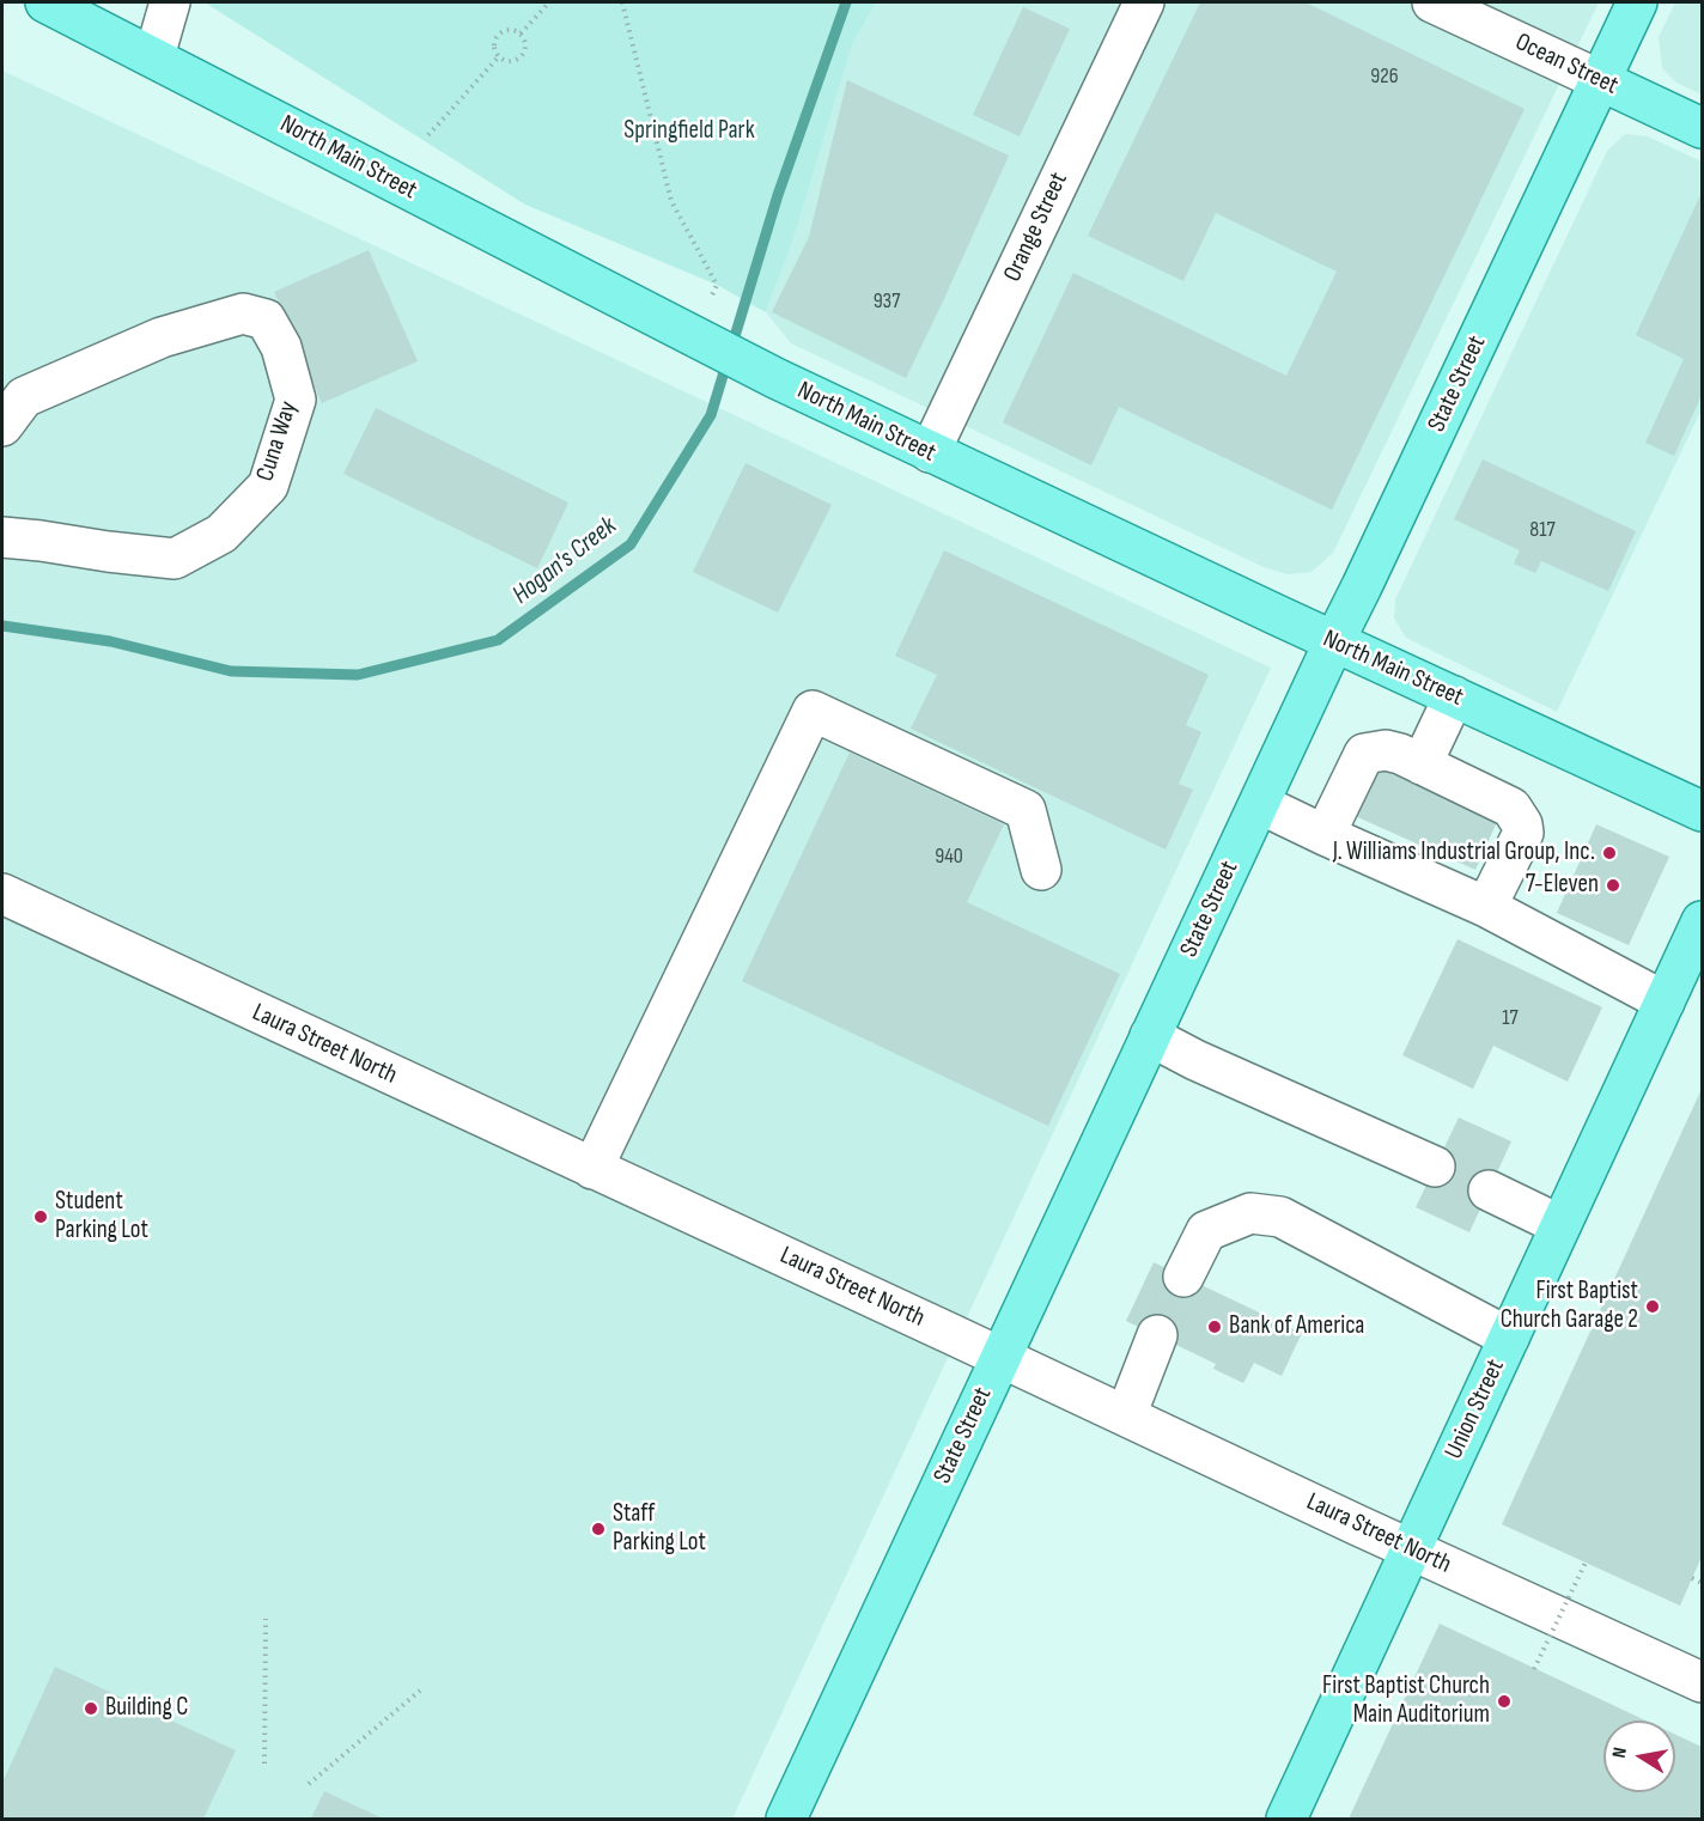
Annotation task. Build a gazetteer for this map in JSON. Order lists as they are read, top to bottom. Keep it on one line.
{"streets":{"main road":["Ocean Street","North Main Street","State Street","Union Street"],"street":["Orange Street","Cuna Way","Laura Street North"]},"crossings":[["Ocean Street","State Street"],["North Main Street","Orange Street"],["North Main Street","State Street"],["State Street","Laura Street North"],["Laura Street North","Union Street"]],"water":["Hogan's Creek"],"parks":["Springfield Park"],"places":["J. Williams Industrial Group, Inc.","7-Eleven","Student Parking Lot","First Baptist Church Garage 2","Bank of America","Staff Parking Lot","First Baptist Church Main Auditorium","Building C"],"house_numbers":["926","937","817","940","17"],"north":"left"}
